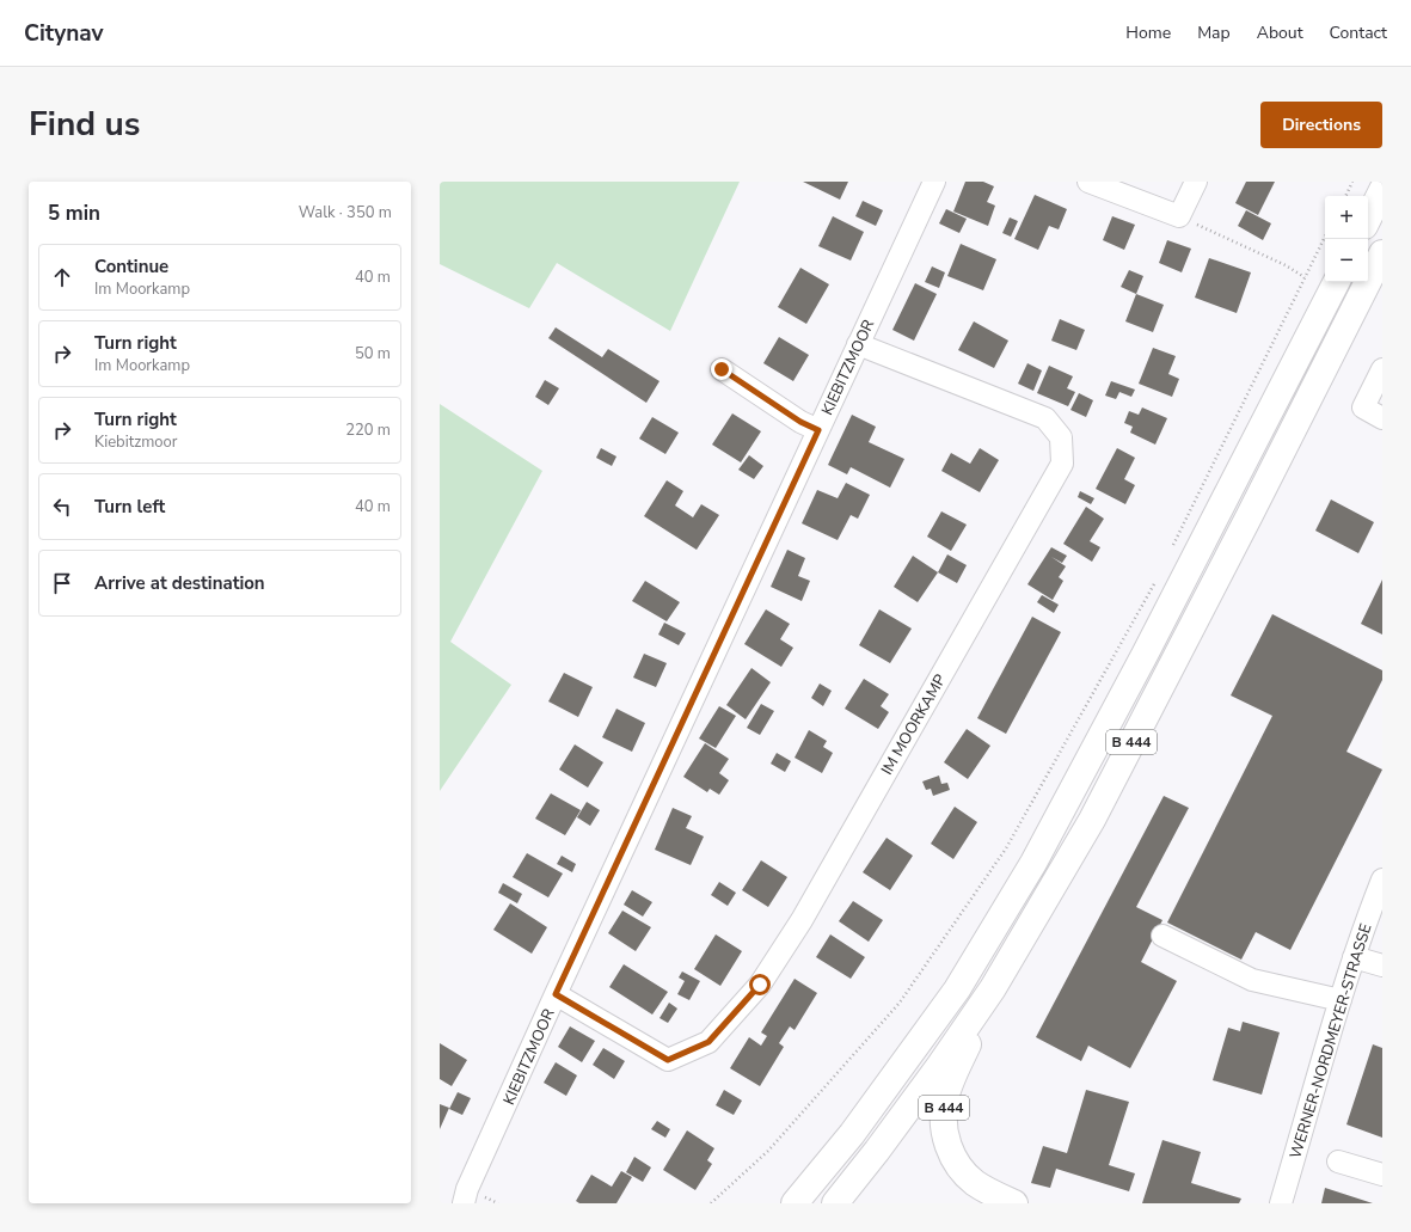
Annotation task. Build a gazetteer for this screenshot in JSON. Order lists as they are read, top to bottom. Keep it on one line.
{"streets":{"highway":["B 444"],"street":["KIEBITZMOOR","IM MOORKAMP","WERNER-NORDMEYER-STRASSE"]},"crossings":[["KIEBITZMOOR","IM MOORKAMP"]],"page":{"header":"Citynav","nav":["Home","Map","About","Contact"],"title":"Find us","buttons":"Directions","heading":["5 min","Walk · 350 m"],"map_buttons":["+","−"],"list":[["Continue","Im Moorkamp","40 m"],["Turn right","Im Moorkamp","50 m"],["Turn right","Kiebitzmoor","220 m"],["Turn left","40 m"],"Arrive at destination"]}}
